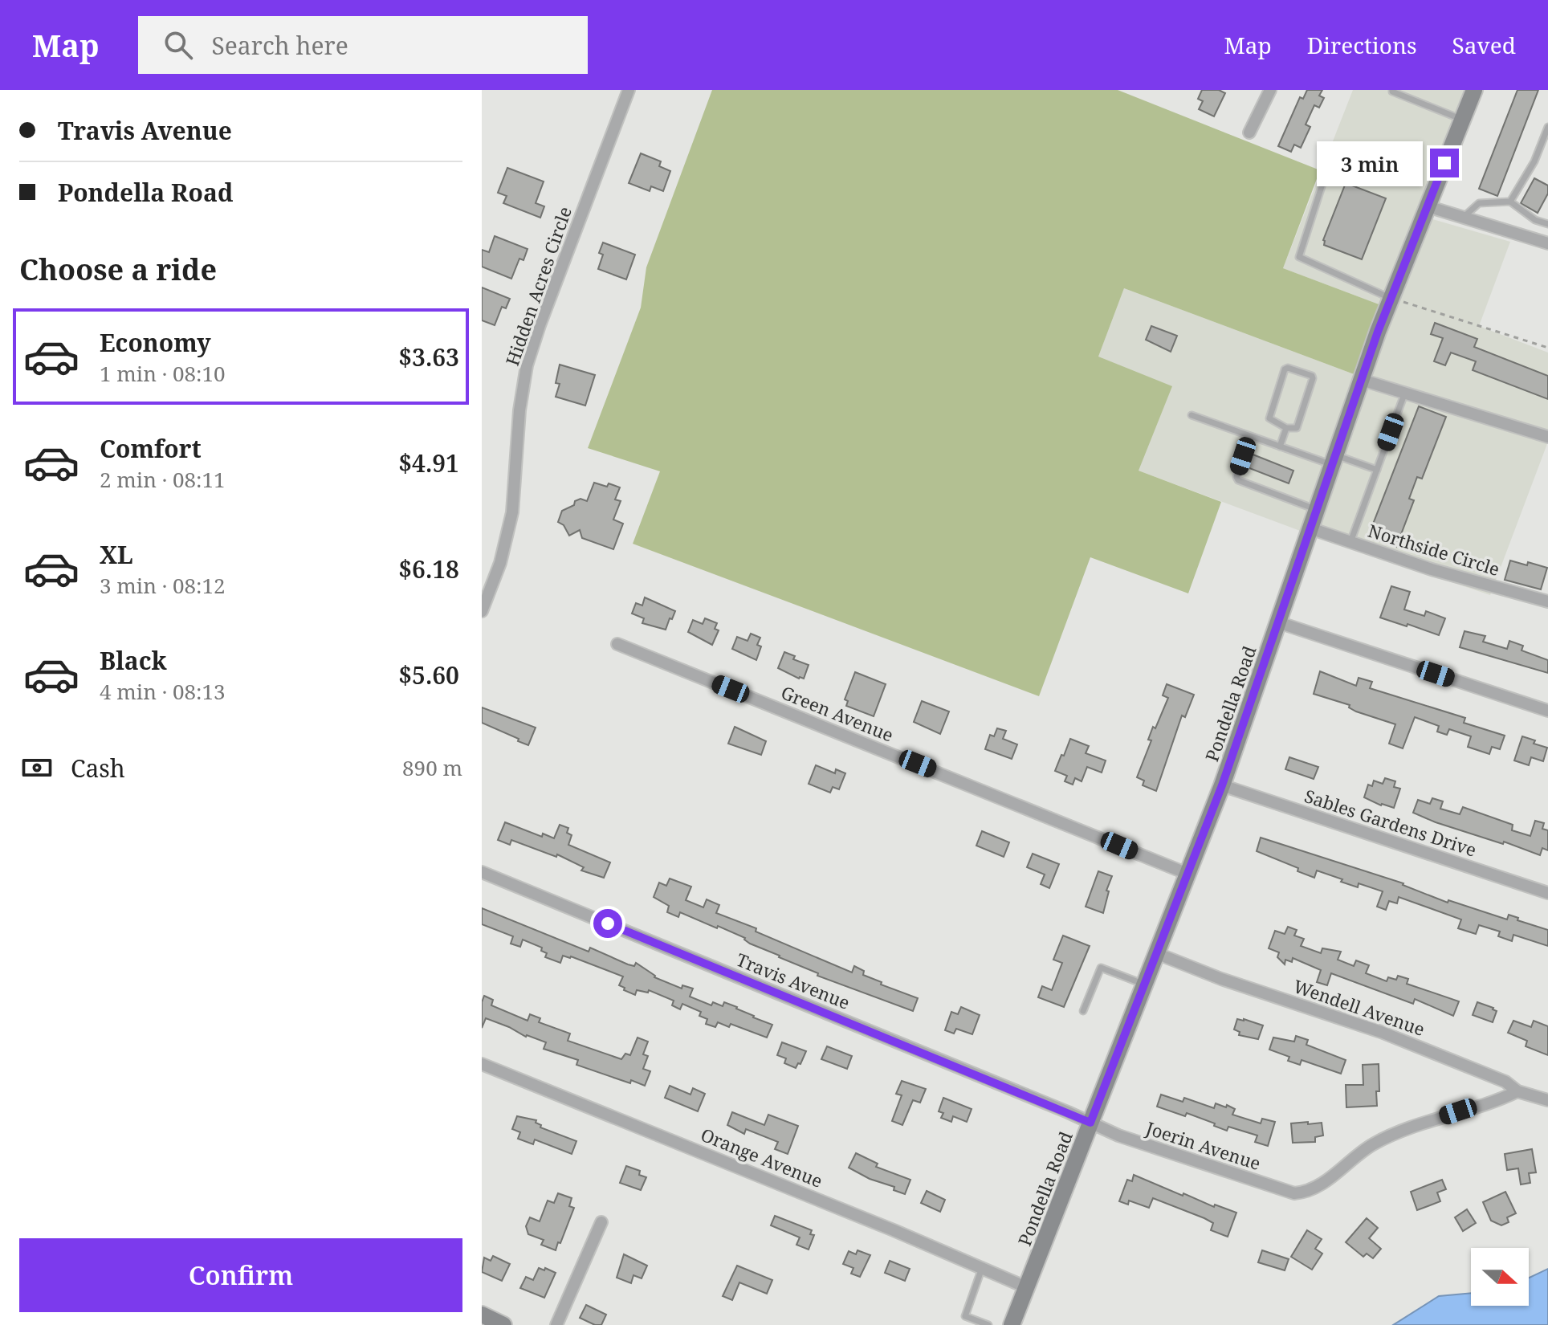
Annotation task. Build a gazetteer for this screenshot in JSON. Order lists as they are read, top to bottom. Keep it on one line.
{"streets":{"main road":["Pondella Road"],"street":["Hidden Acres Circle","Northside Circle","Green Avenue","Sables Gardens Drive","Travis Avenue","Wendell Avenue","Joerin Avenue","Orange Avenue"]},"crossings":[["Northside Circle","Pondella Road"],["Pondella Road","Green Avenue"],["Pondella Road","Sables Gardens Drive"],["Pondella Road","Travis Avenue"],["Pondella Road","Wendell Avenue"],["Pondella Road","Joerin Avenue"],["Pondella Road","Orange Avenue"],["Travis Avenue","Joerin Avenue"],["Wendell Avenue","Joerin Avenue"]],"north":"right","page":{"header":"Map","search":"Search here","nav":["Map","Directions","Saved"],"banner":["Travis Avenue","Pondella Road"],"bubble":"3 min","heading":"Choose a ride","list":[{"name":"Economy","note":"1 min · 08:10","value":"$3.63"},{"name":"Comfort","note":"2 min · 08:11","value":"$4.91"},{"name":"XL","note":"3 min · 08:12","value":"$6.18"},{"name":"Black","note":"4 min · 08:13","value":"$5.60"}],"pay":["Cash","890 m"],"buttons":"Confirm"}}
